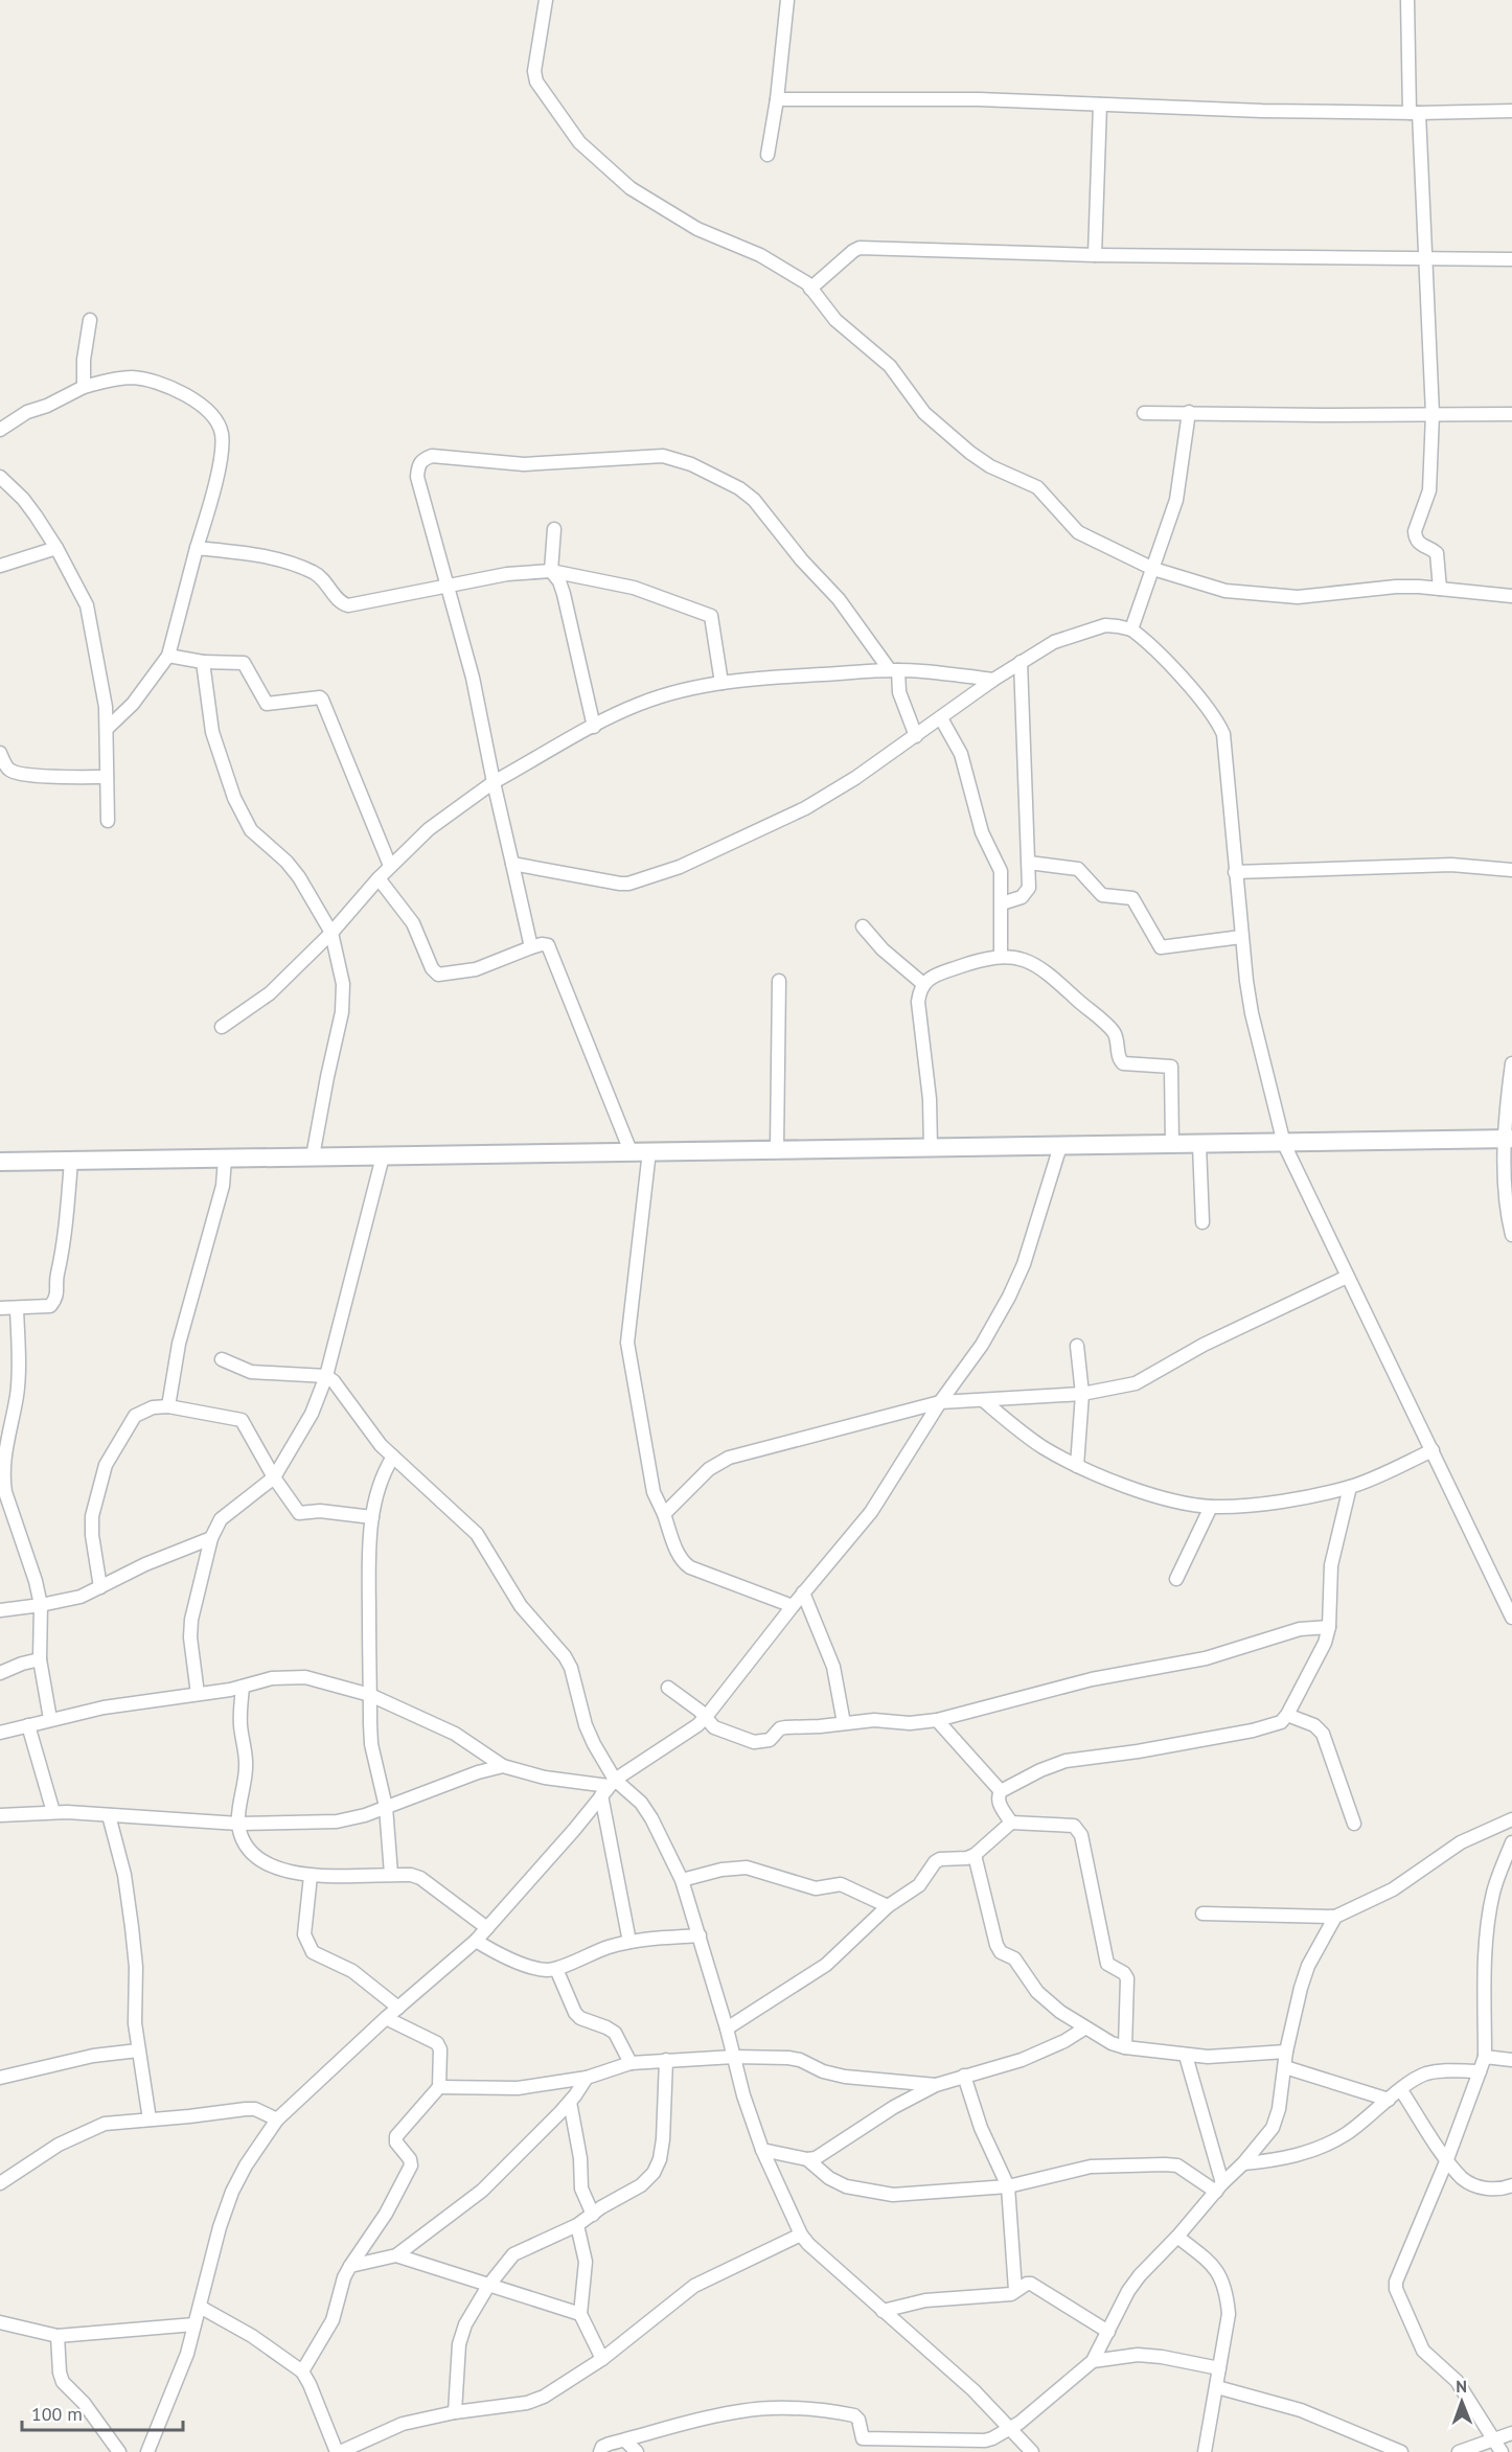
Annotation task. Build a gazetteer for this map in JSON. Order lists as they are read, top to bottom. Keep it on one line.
{"scale_bar":"100 m","north":"top"}
